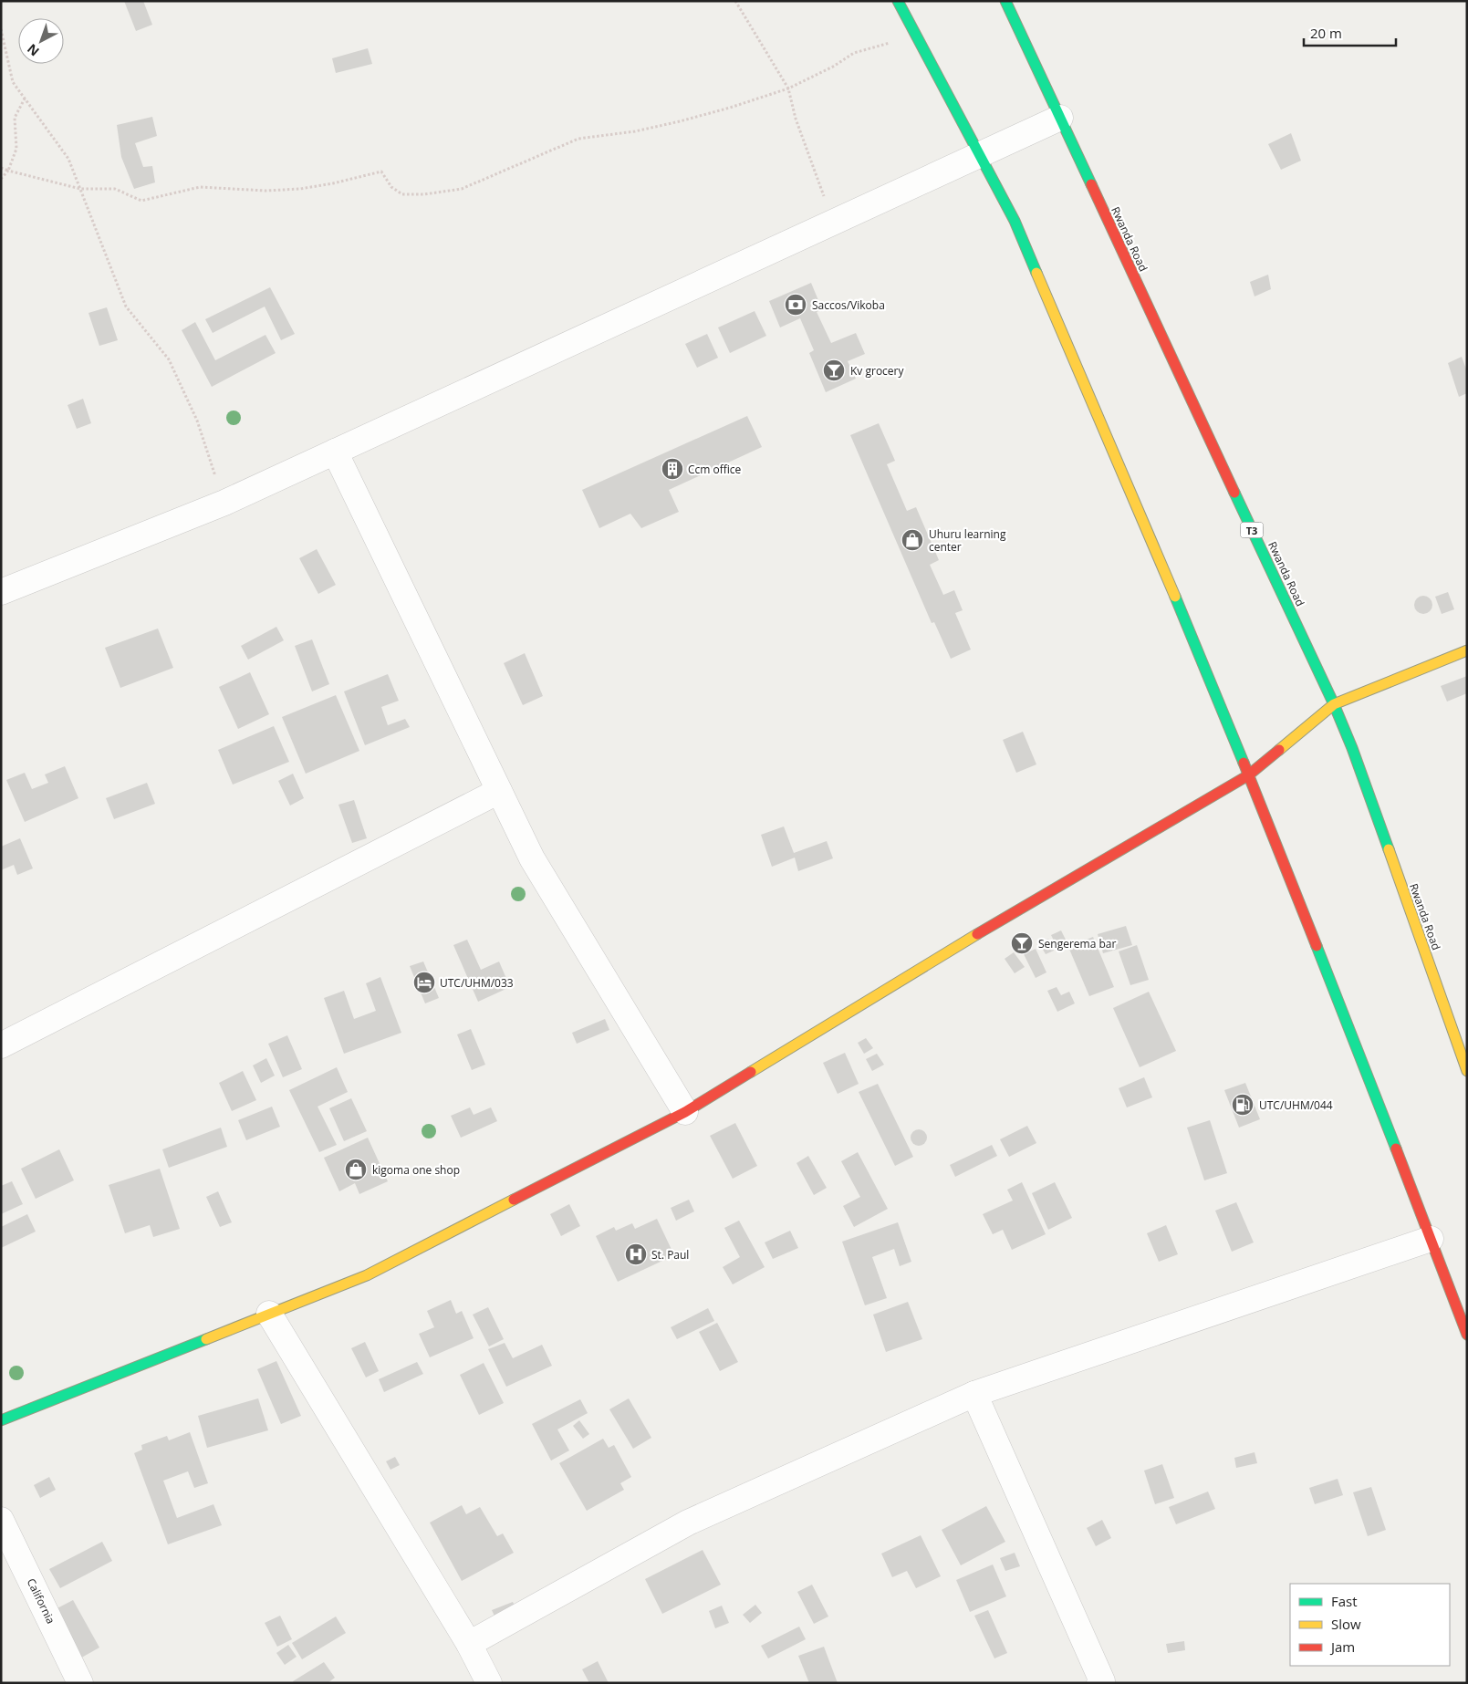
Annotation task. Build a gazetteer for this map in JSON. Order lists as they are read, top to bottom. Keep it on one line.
{"streets":{"main road":["Rwanda Road","T3"],"street":["California"]},"places":{"bank":["Saccos/Vikoba"],"bar":["Kv grocery","Sengerema bar"],"building":["Ccm office"],"shop":["Uhuru learning center","kigoma one shop"],"hotel":["UTC/UHM/033"],"fuel station":["UTC/UHM/044"],"hospital":["St. Paul"]},"legend":["Fast","Slow","Jam"],"scale_bar":"20 m","north":"bottom left"}
